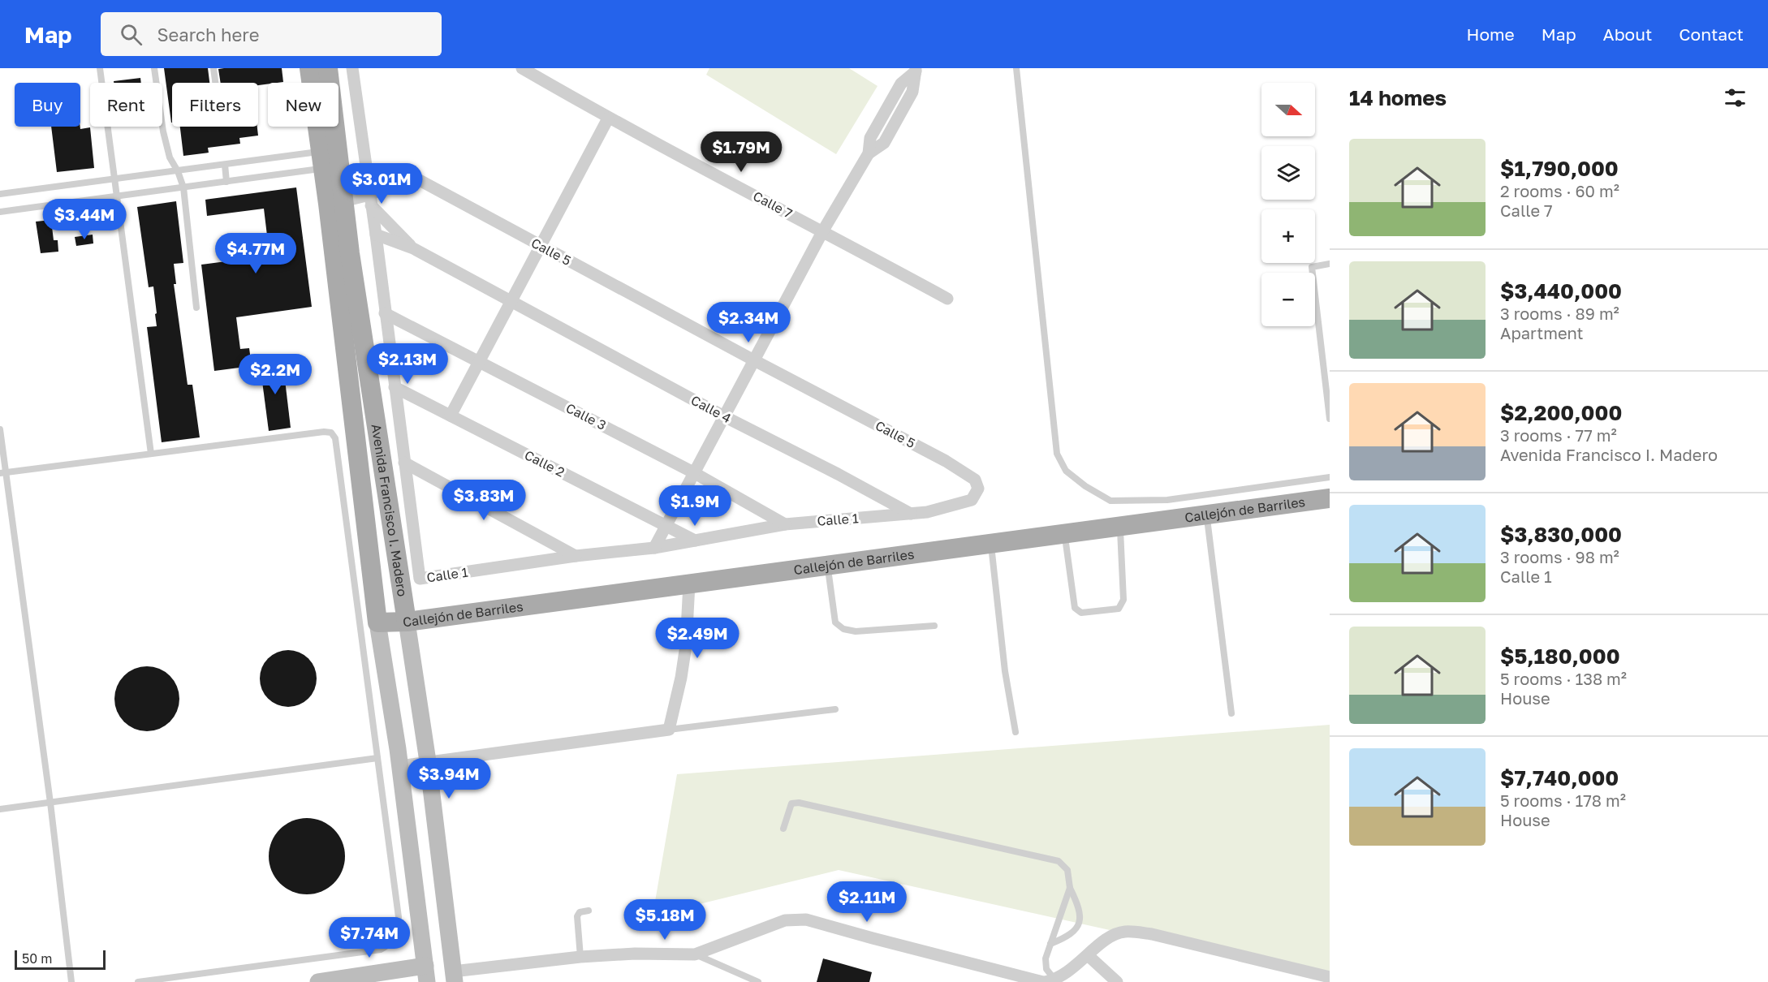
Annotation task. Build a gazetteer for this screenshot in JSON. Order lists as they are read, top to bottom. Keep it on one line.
{"streets":{"main road":["Callejón de Barriles","Avenida Francisco I. Madero"],"street":["Calle 7","Calle 5","Calle 4","Calle 3","Calle 2","Calle 1"]},"crossings":[["Calle 5","Calle 4"],["Calle 5","Avenida Francisco I. Madero"],["Calle 5","Calle 1"],["Calle 4","Calle 1"],["Calle 3","Calle 1"],["Calle 2","Calle 1"],["Callejón de Barriles","Avenida Francisco I. Madero"]],"scale_bar":"50 m","north":"right","page":{"header":"Map","search":"Search here","nav":["Home","Map","About","Contact"],"heading":"14 homes","map_buttons":["+","−"],"chip":["Buy","Rent","Filters","New"],"list":[{"name":"$1,790,000","note":"2 rooms · 60 m² · Calle 7"},{"name":"$3,440,000","note":"3 rooms · 89 m² · Apartment"},{"name":"$2,200,000","note":"3 rooms · 77 m² · Avenida Francisco I. Madero"},{"name":"$3,830,000","note":"3 rooms · 98 m² · Calle 1"},{"name":"$5,180,000","note":"5 rooms · 138 m² · House"},{"name":"$7,740,000","note":"5 rooms · 178 m² · House"}],"price":["$1.79M","$3.01M","$3.44M","$4.77M","$2.34M","$2.13M","$2.2M","$3.83M","$1.9M","$2.49M","$3.94M","$2.11M","$5.18M","$7.74M"],"scale":"50 m"}}
